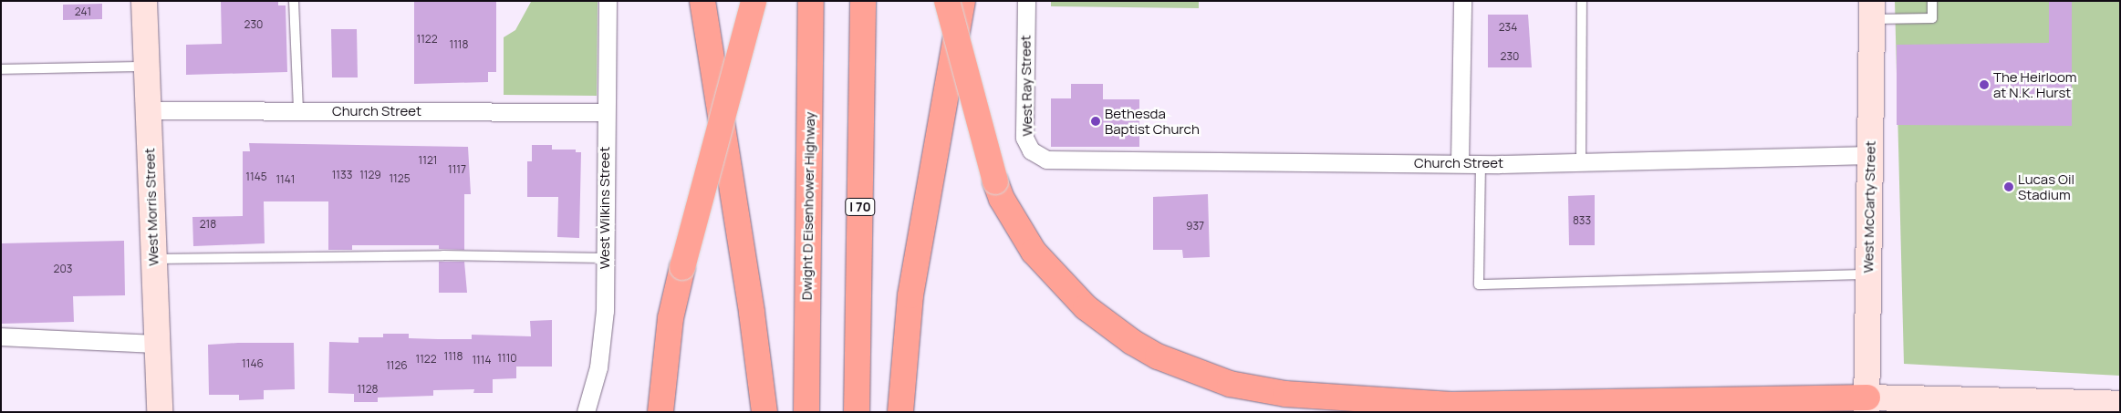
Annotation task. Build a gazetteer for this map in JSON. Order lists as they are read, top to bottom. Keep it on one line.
{"streets":{"highway":["Dwight D Eisenhower Highway","I 70"],"main road":["West Morris Street","West McCarty Street"],"street":["West Ray Street","Church Street","West Wilkins Street"]},"crossings":[["West Ray Street","Church Street"],["Church Street","West Morris Street"],["Church Street","West McCarty Street"],["Church Street","West Wilkins Street"]],"places":["The Heirloom at N.K. Hurst","Bethesda Baptist Church","Lucas Oil Stadium"],"house_numbers":["241","230","234","1122","1118","230","1121","1117","1133","1129","1145","1125","1141","833","218","937","203","1118","1110","1122","1114","1146","1126","1128"]}
